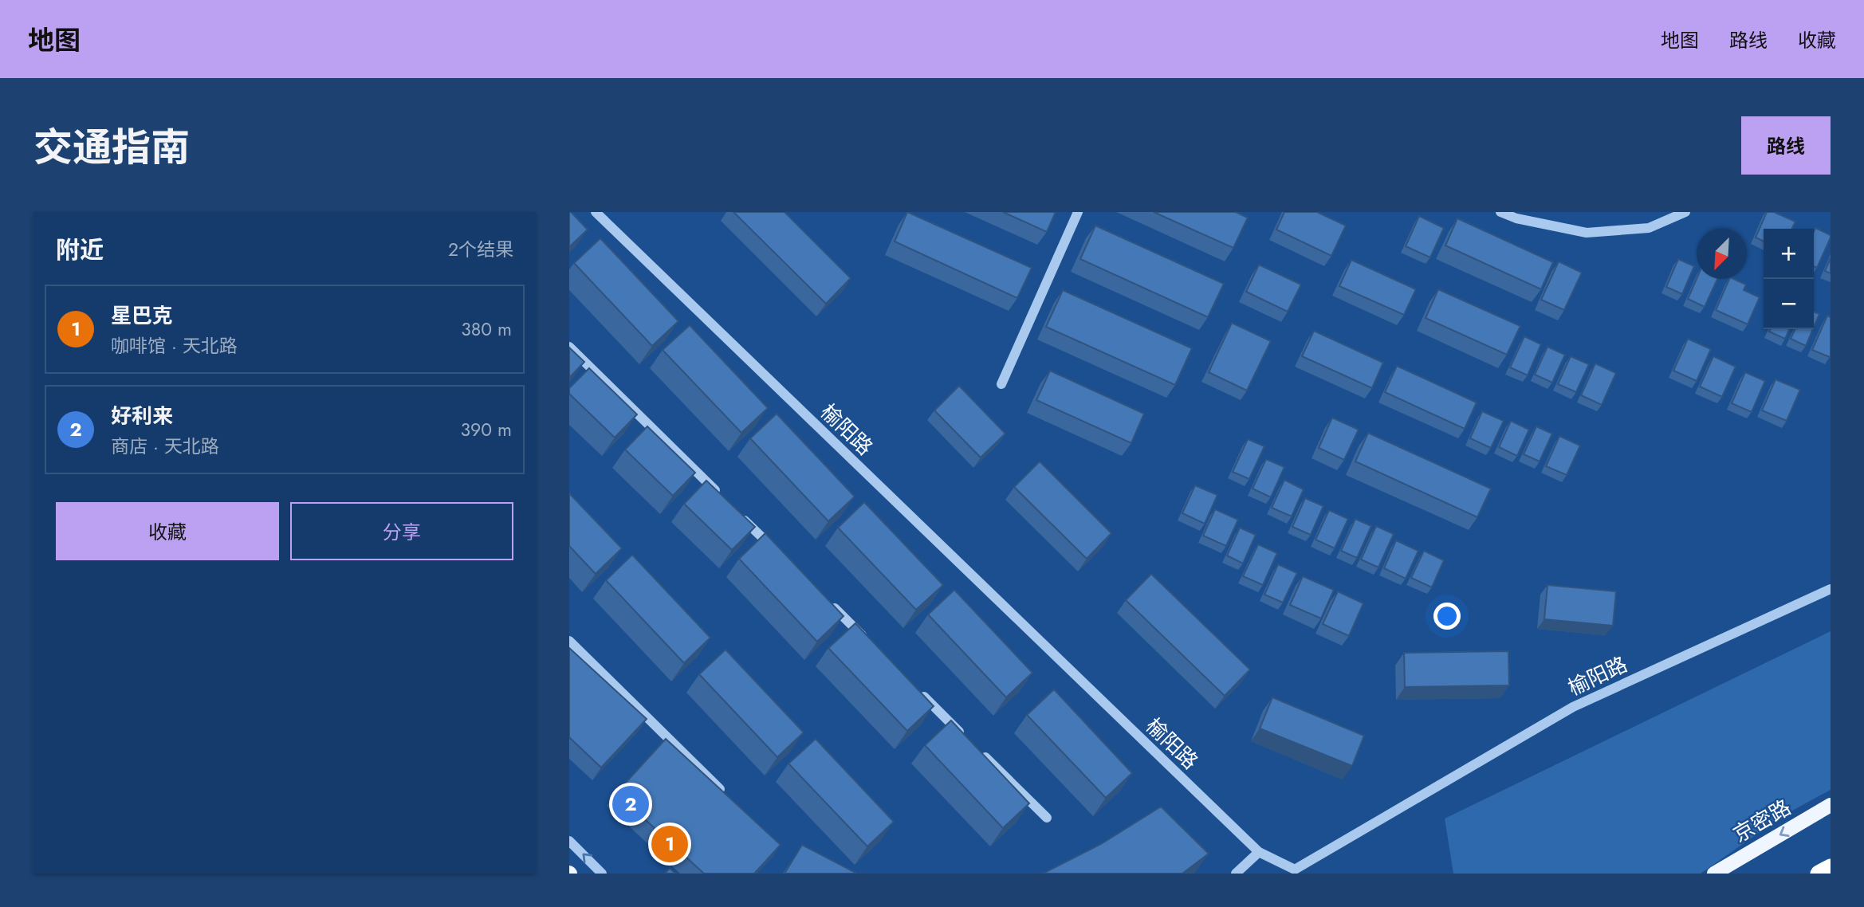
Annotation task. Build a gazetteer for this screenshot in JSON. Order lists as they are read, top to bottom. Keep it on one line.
{"streets":{"main road":["京密路"],"street":["榆阳路"]},"one_way":["京密路"],"north":"bottom left","page":{"header":"地图","nav":["地图","路线","收藏"],"title":"交通指南","buttons":["路线",["收藏","分享"]],"heading":["附近","2个结果"],"map_buttons":["+","−"],"list":[{"mark":"1","name":"星巴克","note":"咖啡馆 · 天北路","value":"380 m"},{"mark":"2","name":"好利来","note":"商店 · 天北路","value":"390 m"}],"pins":["2","1"]}}
